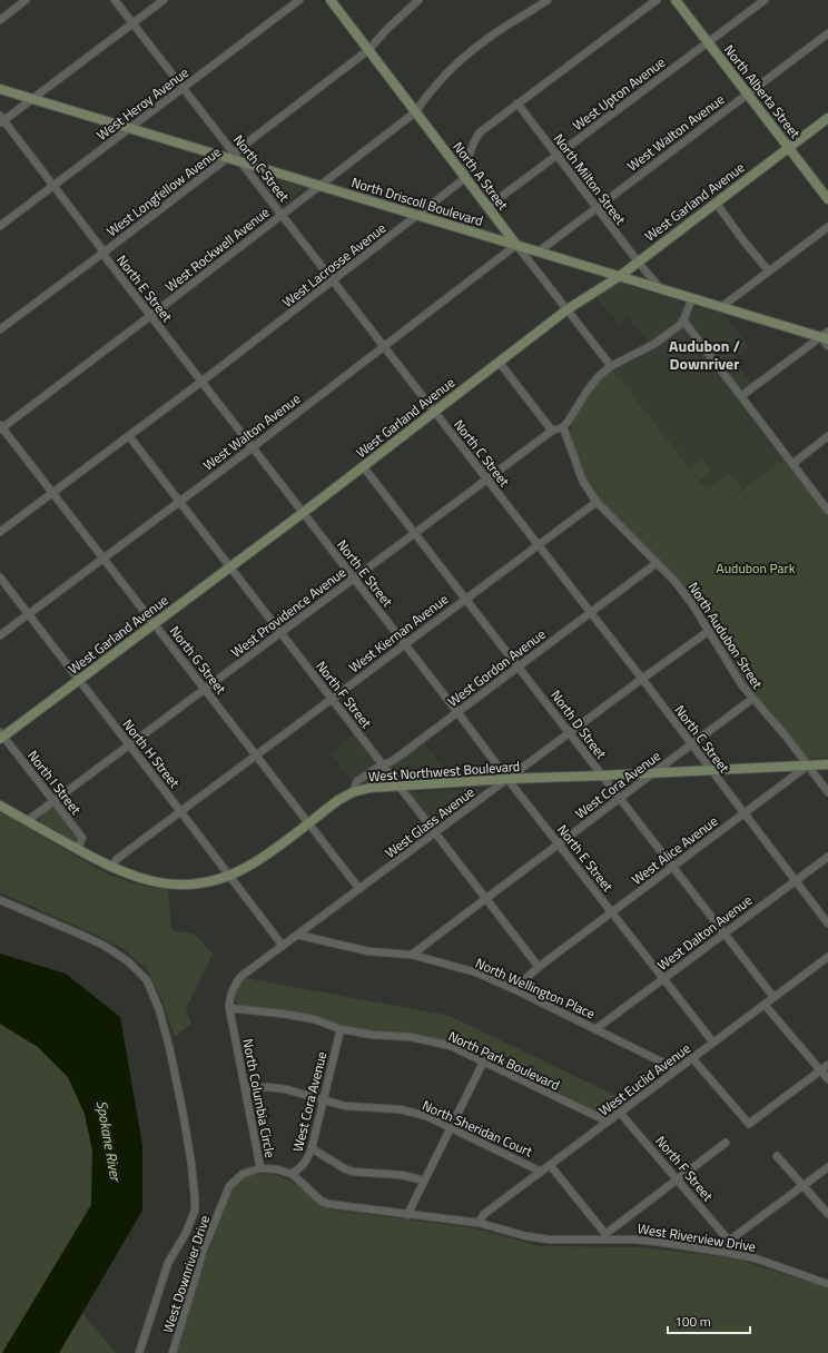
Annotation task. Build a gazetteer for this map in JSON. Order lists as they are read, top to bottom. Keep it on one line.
{"streets":{"main road":["North Alberta Street","North A Street","North Driscoll Boulevard","West Garland Avenue","West Northwest Boulevard"],"street":["West Upton Avenue","West Heroy Avenue","West Walton Avenue","North C Street","North Milton Street","West Longfellow Avenue","West Rockwell Avenue","West Lacrosse Avenue","North E Street","West Providence Avenue","West Kiernan Avenue","North Audubon Street","North G Street","West Gordon Avenue","North F Street","North D Street","North H Street","North I Street","West Cora Avenue","West Glass Avenue","West Alice Avenue","West Dalton Avenue","North Wellington Place","North Park Boulevard","West Euclid Avenue","North Columbia Circle","North Sheridan Court","West Riverview Drive","West Downriver Drive"]},"crossings":[["North Alberta Street","West Upton Avenue"],["North Alberta Street","West Walton Avenue"],["North Alberta Street","West Garland Avenue"],["West Upton Avenue","North A Street"],["West Upton Avenue","North Milton Street"],["West Heroy Avenue","North C Street"],["West Heroy Avenue","North Driscoll Boulevard"],["West Heroy Avenue","North E Street"],["West Walton Avenue","North C Street"],["West Walton Avenue","North A Street"],["West Walton Avenue","North Milton Street"],["West Walton Avenue","North Driscoll Boulevard"],["West Walton Avenue","North E Street"],["West Walton Avenue","North G Street"],["West Walton Avenue","North F Street"],["West Walton Avenue","North H Street"],["North C Street","West Longfellow Avenue"],["North C Street","North Driscoll Boulevard"],["North C Street","West Garland Avenue"],["North C Street","West Rockwell Avenue"],["North C Street","West Lacrosse Avenue"],["North C Street","West Providence Avenue"],["North C Street","West Kiernan Avenue"],["North C Street","West Gordon Avenue"],["North C Street","West Northwest Boulevard"],["North C Street","West Cora Avenue"],["North C Street","West Glass Avenue"],["North C Street","West Alice Avenue"],["North C Street","West Dalton Avenue"],["North A Street","West Longfellow Avenue"],["North A Street","North Driscoll Boulevard"],["North A Street","West Garland Avenue"],["North A Street","West Rockwell Avenue"],["North A Street","West Lacrosse Avenue"],["North Milton Street","North Driscoll Boulevard"],["North Milton Street","West Garland Avenue"],["West Longfellow Avenue","North Driscoll Boulevard"],["West Longfellow Avenue","North E Street"],["North Driscoll Boulevard","West Garland Avenue"],["North Driscoll Boulevard","West Rockwell Avenue"],["North Driscoll Boulevard","West Lacrosse Avenue"],["West Garland Avenue","North E Street"],["West Garland Avenue","North G Street"],["West Garland Avenue","North F Street"],["West Garland Avenue","North D Street"],["West Garland Avenue","North H Street"],["West Garland Avenue","North I Street"],["West Rockwell Avenue","North E Street"],["West Rockwell Avenue","North G Street"],["West Lacrosse Avenue","North E Street"],["West Lacrosse Avenue","North G Street"],["West Lacrosse Avenue","North F Street"],["North E Street","West Providence Avenue"],["North E Street","West Kiernan Avenue"],["North E Street","West Gordon Avenue"],["North E Street","West Northwest Boulevard"],["North E Street","West Cora Avenue"],["North E Street","West Glass Avenue"],["North E Street","West Alice Avenue"],["North E Street","West Dalton Avenue"],["North E Street","West Euclid Avenue"],["West Providence Avenue","North Audubon Street"],["West Providence Avenue","North G Street"],["West Providence Avenue","North F Street"],["West Providence Avenue","North D Street"],["West Providence Avenue","North H Street"],["West Providence Avenue","West Northwest Boulevard"],["West Providence Avenue","North I Street"],["West Kiernan Avenue","North Audubon Street"],["West Kiernan Avenue","North G Street"],["West Kiernan Avenue","North F Street"],["West Kiernan Avenue","North D Street"],["West Kiernan Avenue","North H Street"],["West Kiernan Avenue","West Northwest Boulevard"],["North Audubon Street","West Gordon Avenue"],["North Audubon Street","West Northwest Boulevard"],["North Audubon Street","West Cora Avenue"],["North Audubon Street","West Glass Avenue"],["North Audubon Street","West Alice Avenue"],["North G Street","West Northwest Boulevard"],["North G Street","West Glass Avenue"],["West Gordon Avenue","North F Street"],["West Gordon Avenue","North D Street"],["West Gordon Avenue","West Northwest Boulevard"],["North F Street","West Northwest Boulevard"],["North F Street","West Cora Avenue"],["North F Street","West Glass Avenue"],["North F Street","West Alice Avenue"],["North F Street","West Euclid Avenue"],["North D Street","West Northwest Boulevard"],["North D Street","West Cora Avenue"],["North D Street","West Glass Avenue"],["North D Street","West Alice Avenue"],["North D Street","West Dalton Avenue"],["North D Street","West Euclid Avenue"],["North H Street","West Northwest Boulevard"],["North H Street","West Glass Avenue"],["West Northwest Boulevard","North I Street"],["West Northwest Boulevard","West Cora Avenue"],["West Northwest Boulevard","West Glass Avenue"],["West Northwest Boulevard","West Alice Avenue"],["West Cora Avenue","North Wellington Place"],["West Cora Avenue","North Park Boulevard"],["West Cora Avenue","North Columbia Circle"],["West Cora Avenue","North Sheridan Court"],["West Glass Avenue","North Wellington Place"],["West Glass Avenue","North Columbia Circle"],["West Alice Avenue","North Wellington Place"],["West Dalton Avenue","North Wellington Place"],["North Wellington Place","West Euclid Avenue"],["North Park Boulevard","West Euclid Avenue"],["North Park Boulevard","North Columbia Circle"],["West Euclid Avenue","North Columbia Circle"],["West Euclid Avenue","North Sheridan Court"],["West Euclid Avenue","West Riverview Drive"],["North Columbia Circle","North Sheridan Court"],["North Columbia Circle","West Riverview Drive"],["North Columbia Circle","West Downriver Drive"]],"districts":["Audubon / Downriver"],"water":["Spokane River"],"parks":["Audubon Park"],"scale_bar":"100 m"}
